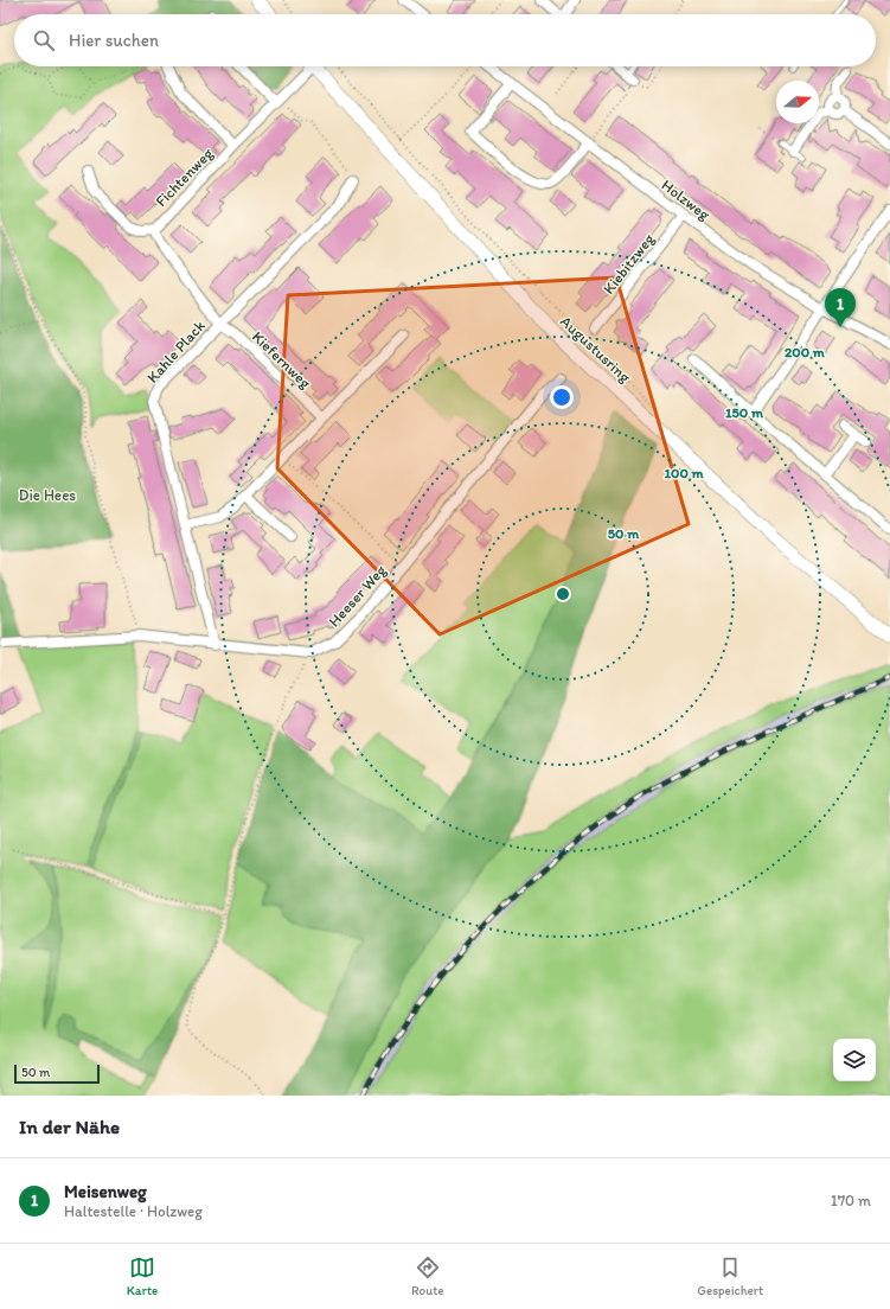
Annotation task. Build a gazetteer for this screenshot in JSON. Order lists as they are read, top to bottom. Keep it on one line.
{"streets":{"main road":["Augustusring"],"street":["Fichtenweg","Holzweg","Kiebitzweg","Kahle Plack","Kiefernweg","Heeser Weg"]},"crossings":[["Fichtenweg","Kahle Plack"],["Fichtenweg","Kiefernweg"],["Holzweg","Kiebitzweg"],["Kahle Plack","Kiefernweg"]],"parks":["Die Hees"],"scale_bar":"50 m","north":"right","page":{"search":"Hier suchen","pins":"1","scale":"50 m","heading":"In der Nähe","list":[{"mark":"1","name":"Meisenweg","note":"Haltestelle · Holzweg","value":"170 m"}],"nav":["Karte","Route","Gespeichert"]},"rings":["200 m","150 m","100 m","50 m"]}
